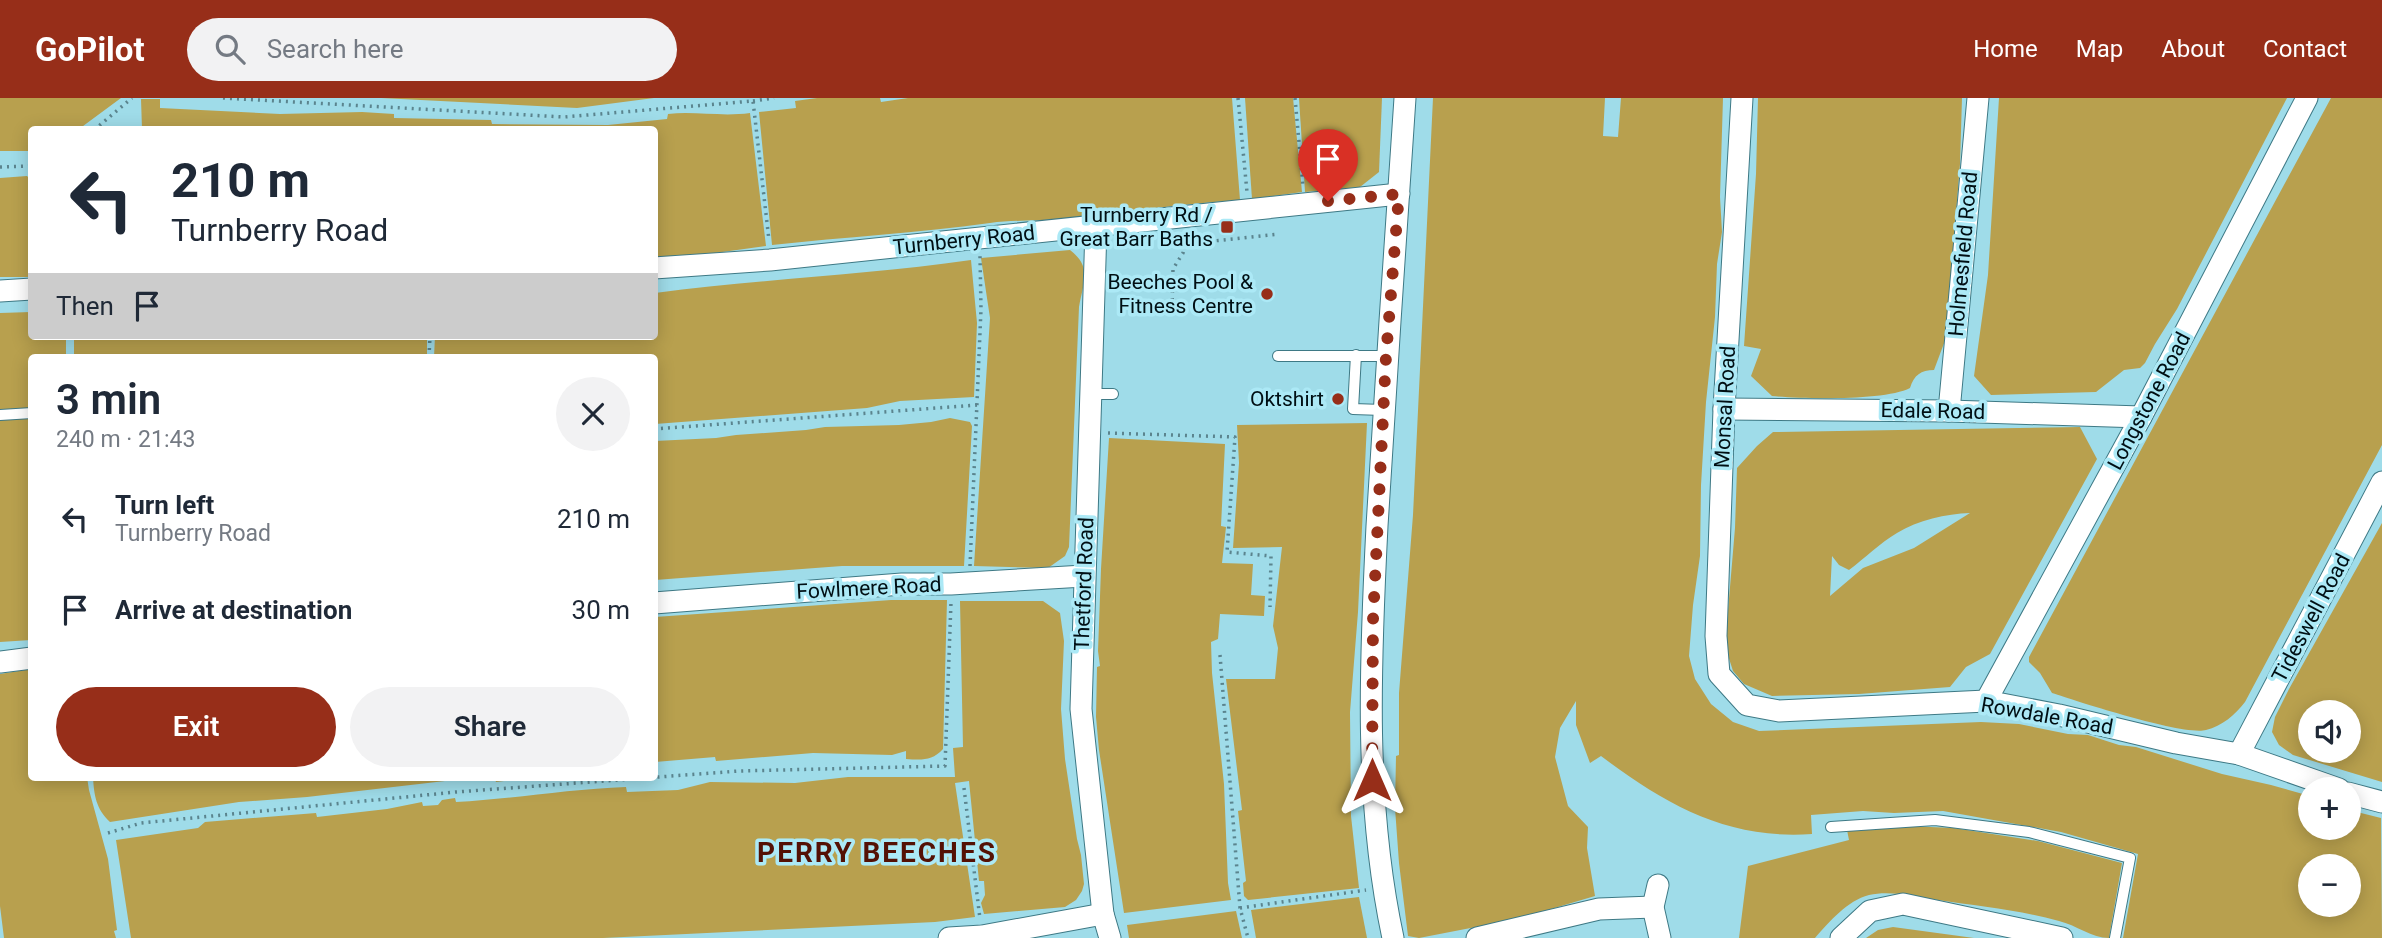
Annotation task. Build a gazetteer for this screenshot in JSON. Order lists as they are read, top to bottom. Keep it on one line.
{"streets":{"street":["Turnberry Road","Holmesfield Road","Longstone Road","Monsal Road","Edale Road","Thetford Road","Fowlmere Road","Tideswell Road","Rowdale Road"]},"crossings":[["Turnberry Road","Thetford Road"],["Holmesfield Road","Edale Road"],["Longstone Road","Edale Road"],["Longstone Road","Rowdale Road"],["Monsal Road","Edale Road"],["Monsal Road","Rowdale Road"],["Thetford Road","Fowlmere Road"],["Tideswell Road","Rowdale Road"]],"districts":["PERRY BEECHES"],"places":{"transit":["Turnberry Rd / Great Barr Baths"],"other":["Beeches Pool & Fitness Centre","Oktshirt"]},"page":{"header":"GoPilot","search":"Search here","nav":["Home","Map","About","Contact"],"turn":["210 m","Turnberry Road"],"then":"Then","heading":["3 min","240 m · 21:43"],"list":[{"name":"Turn left","note":"Turnberry Road","value":"210 m"},{"name":"Arrive at destination","value":"30 m"}],"buttons":["Exit","Share"],"map_buttons":["+","−"]}}
